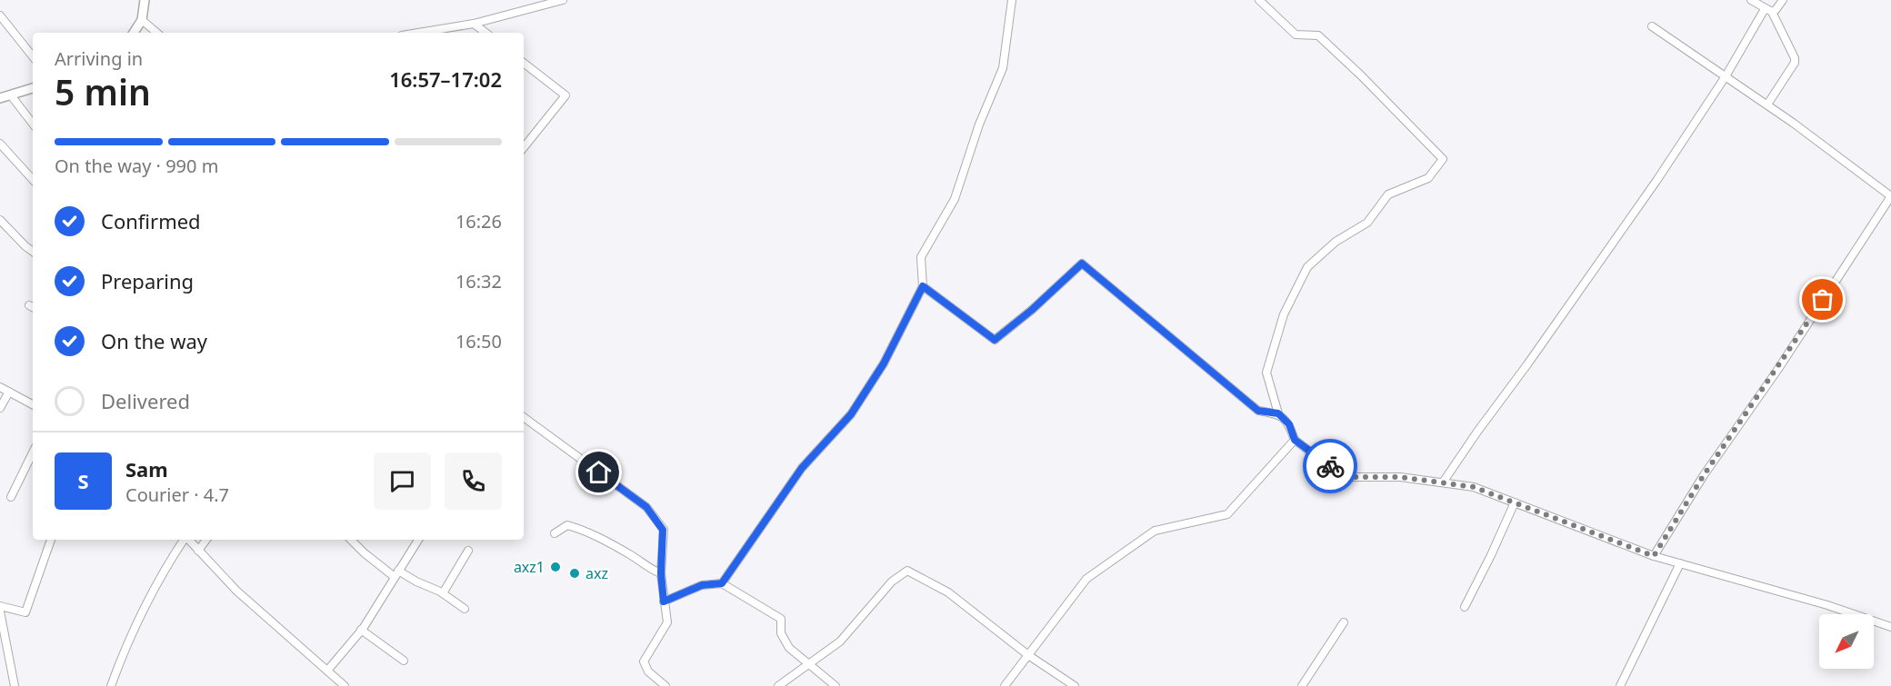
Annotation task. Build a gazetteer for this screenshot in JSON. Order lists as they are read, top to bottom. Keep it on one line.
{"places":["axz1","axz"],"north":"bottom left","page":{"heading":["5 min","Arriving in","16:57–17:02"],"panel":["Sam","Courier · 4.7"],"bar":"On the way · 990 m","list":[["Confirmed","16:26"],["Preparing","16:32"],["On the way","16:50"],"Delivered"],"round":"S"}}
